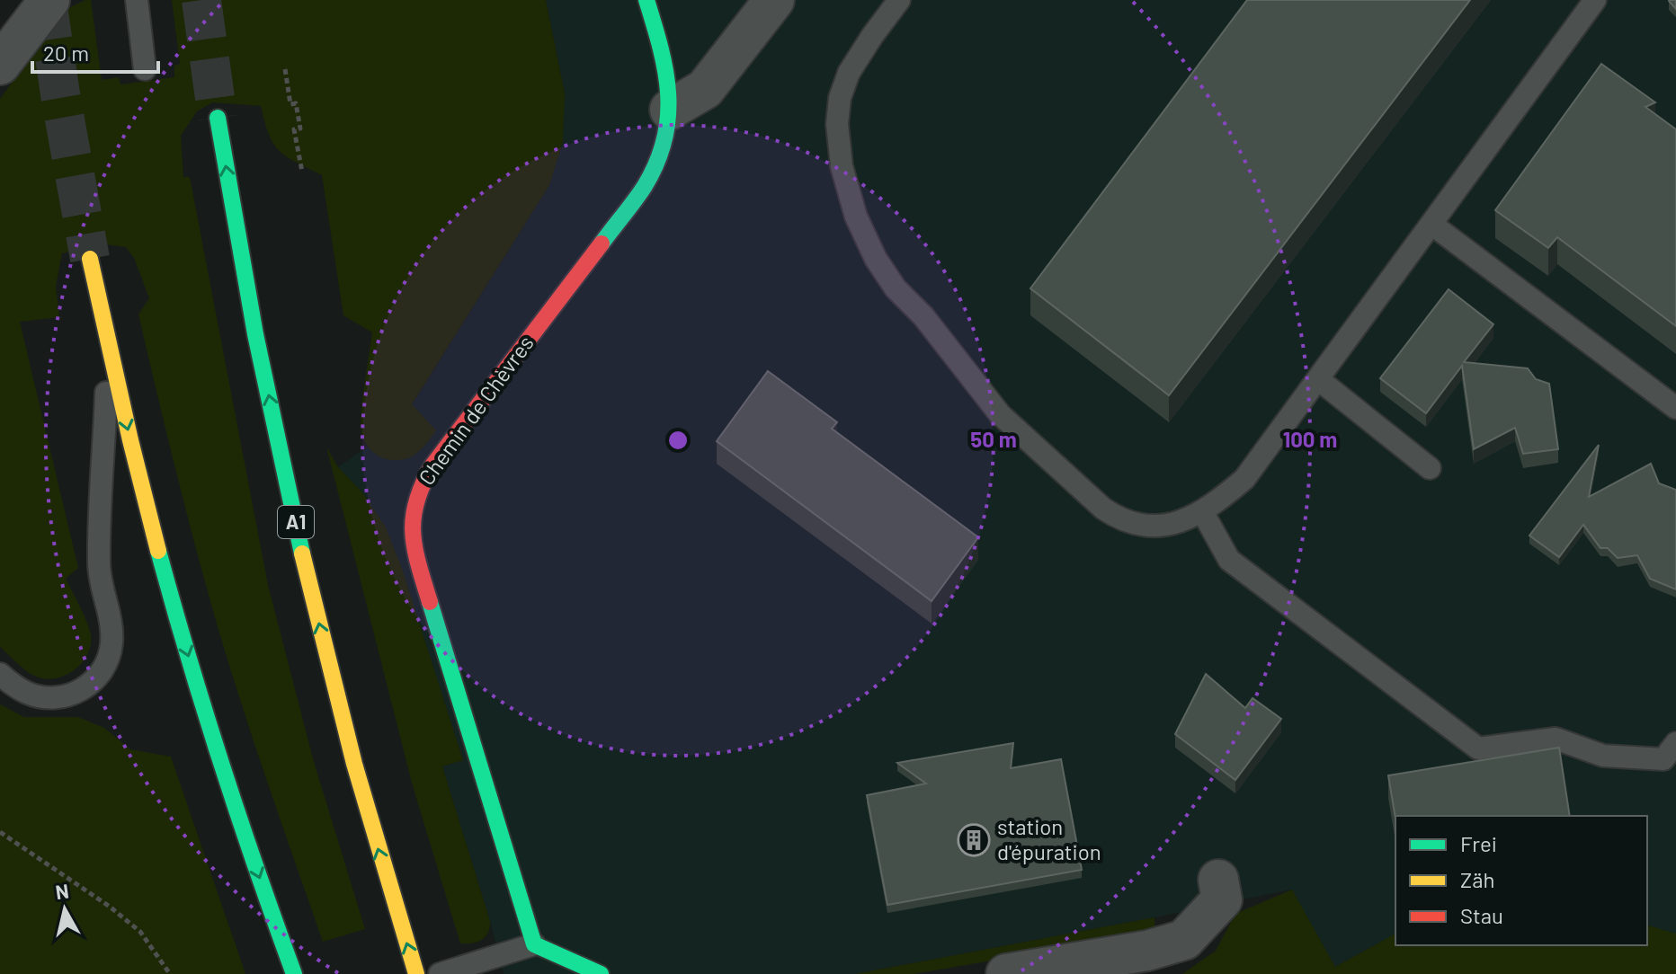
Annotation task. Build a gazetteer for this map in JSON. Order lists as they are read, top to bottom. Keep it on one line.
{"streets":{"main road":["Chemin de Chèvres","A1"]},"places":{"building":["station d'épuration"]},"legend":["Frei","Zäh","Stau"],"scale_bar":"20 m","north":"top","rings":["50 m","100 m"]}
